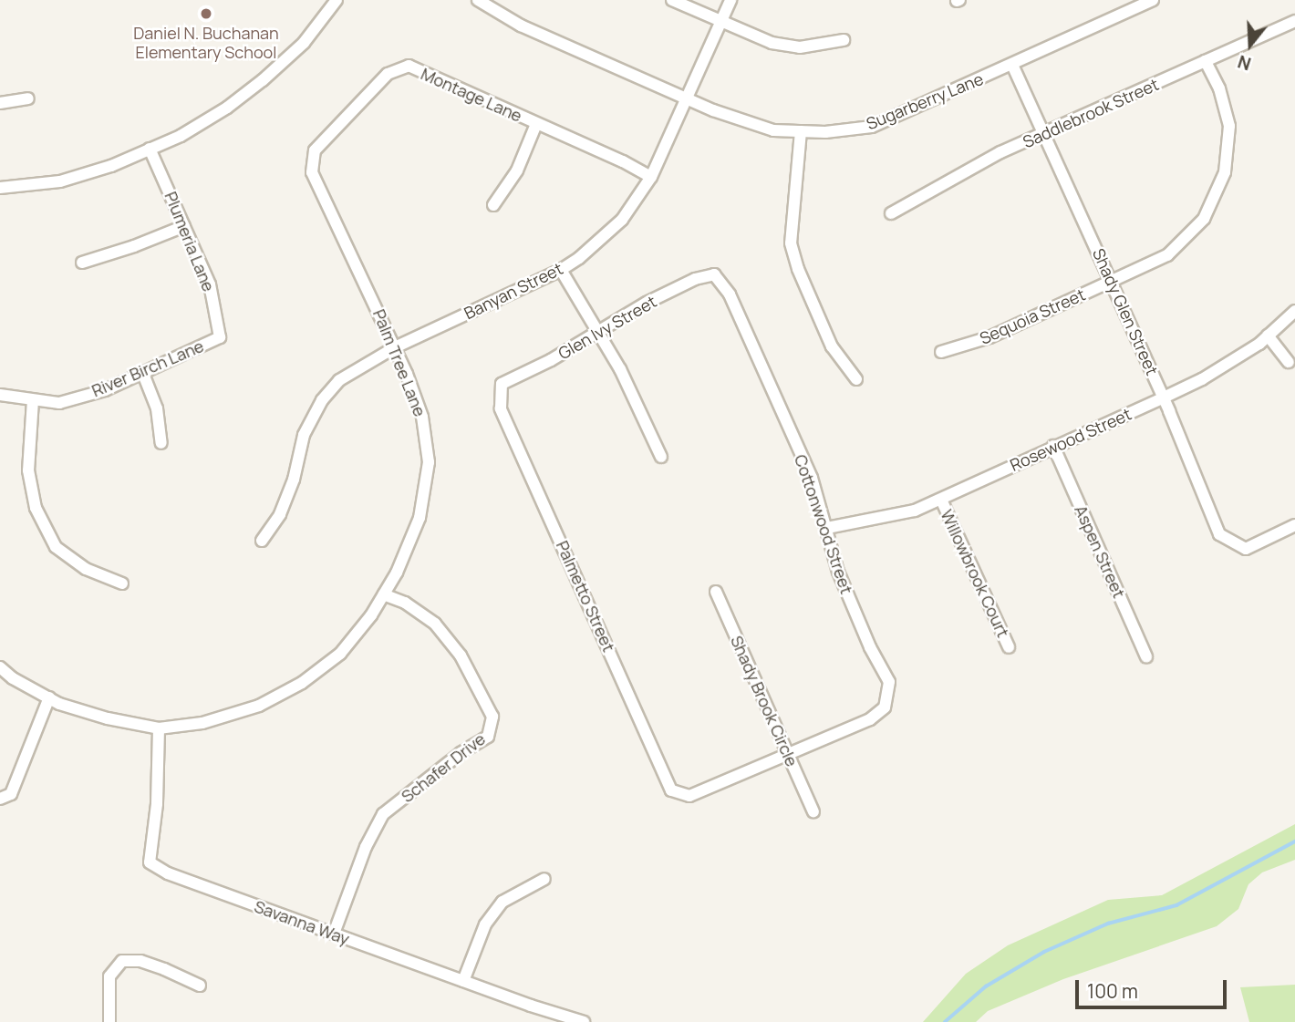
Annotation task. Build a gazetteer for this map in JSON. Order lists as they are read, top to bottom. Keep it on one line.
{"streets":{"street":["Montage Lane","Sugarberry Lane","Saddlebrook Street","Plumeria Lane","Banyan Street","Shady Glen Street","Sequoia Street","Glen Ivy Street","Palm Tree Lane","River Birch Lane","Rosewood Street","Cottonwood Street","Aspen Street","Willowbrook Сourt","Palmetto Street","Shady Brook Circle","Schafer Drive","Savanna Way"]},"crossings":[["Montage Lane","Banyan Street"],["Montage Lane","Palm Tree Lane"],["Sugarberry Lane","Banyan Street"],["Sugarberry Lane","Shady Glen Street"],["Saddlebrook Street","Shady Glen Street"],["Saddlebrook Street","Sequoia Street"],["Plumeria Lane","River Birch Lane"],["Banyan Street","Palm Tree Lane"],["Shady Glen Street","Sequoia Street"],["Shady Glen Street","Rosewood Street"],["Glen Ivy Street","Cottonwood Street"],["Glen Ivy Street","Palmetto Street"],["Palm Tree Lane","Schafer Drive"],["Palm Tree Lane","Savanna Way"],["Rosewood Street","Cottonwood Street"],["Rosewood Street","Aspen Street"],["Rosewood Street","Willowbrook Сourt"],["Cottonwood Street","Palmetto Street"],["Cottonwood Street","Shady Brook Circle"],["Palmetto Street","Shady Brook Circle"],["Schafer Drive","Savanna Way"]],"places":["Daniel N. Buchanan Elementary School"],"scale_bar":"100 m","north":"bottom"}
